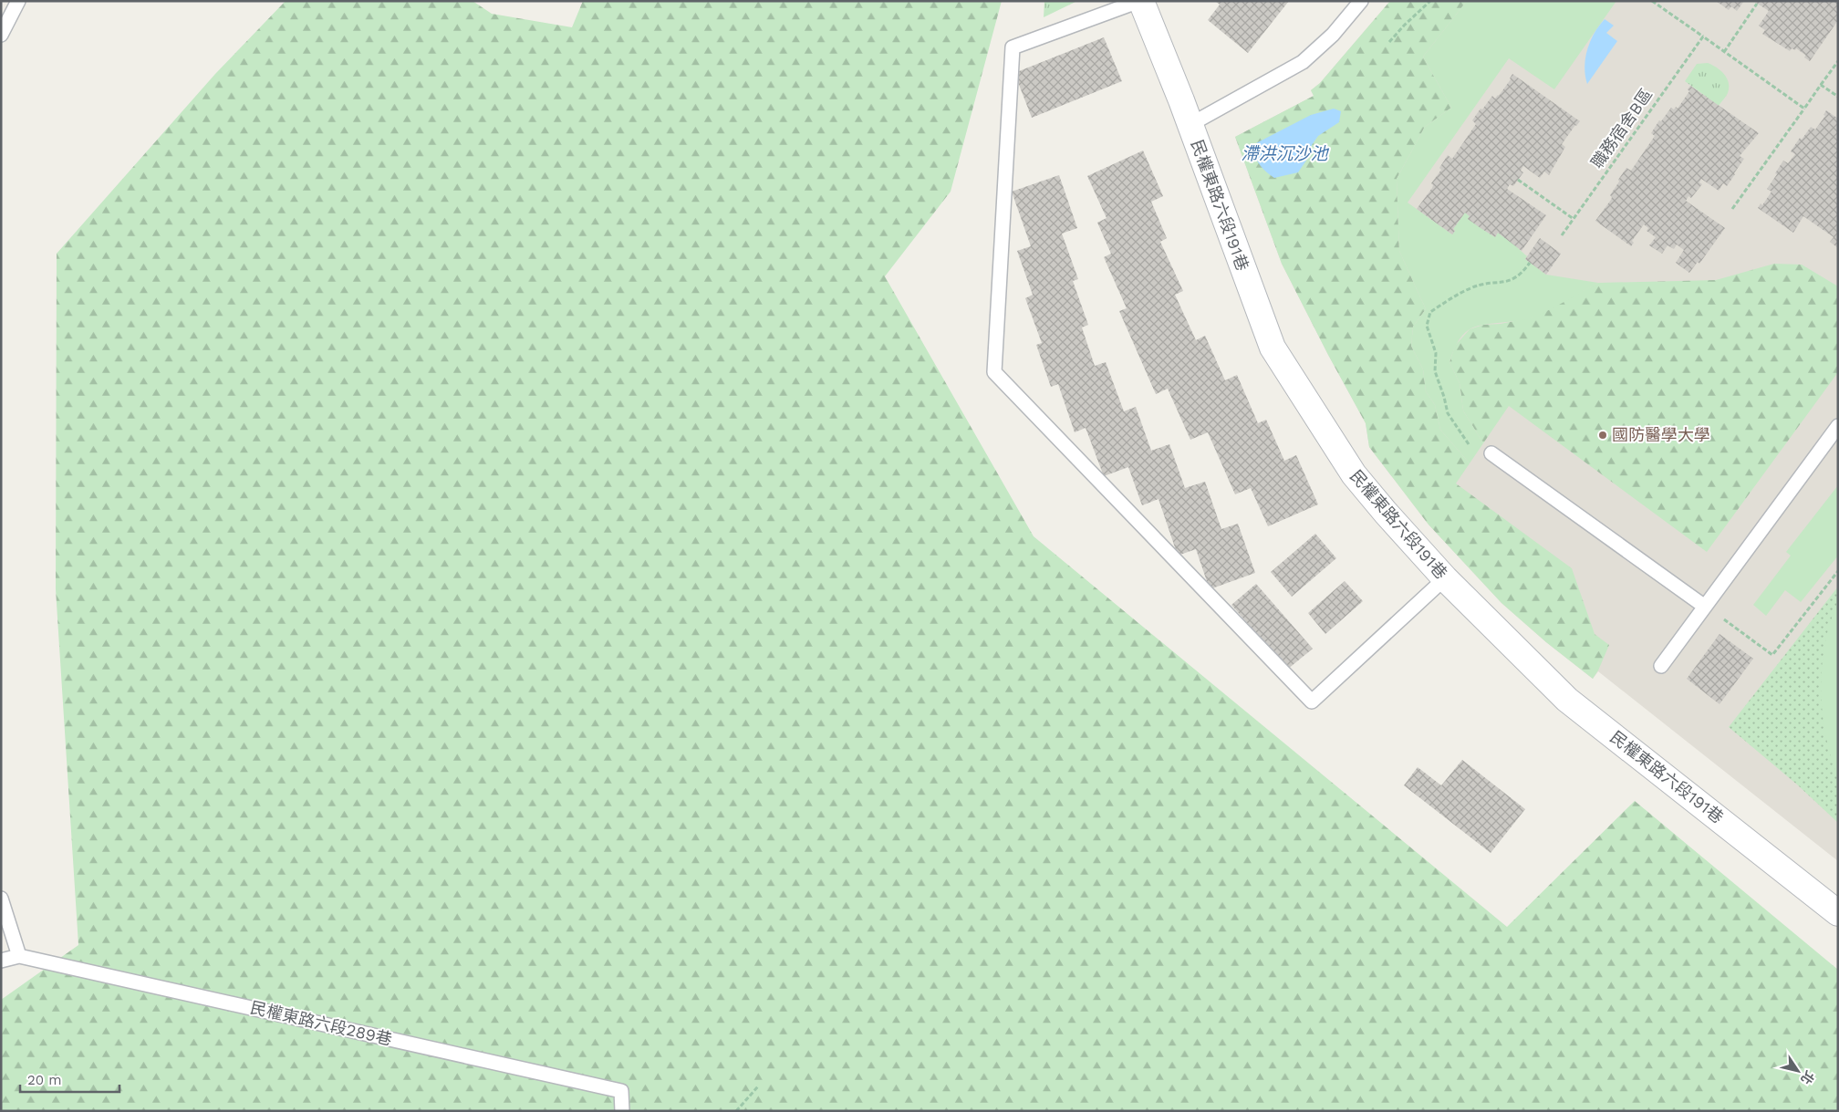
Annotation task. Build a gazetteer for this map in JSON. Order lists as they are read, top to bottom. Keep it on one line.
{"streets":{"street":["民權東路六段191巷"],"lane":["民權東路六段289巷"],"path":["職務宿舍B區"]},"water":["滯洪沉沙池"],"places":["國防醫學大學"],"scale_bar":"20 m","north":"bottom right"}
